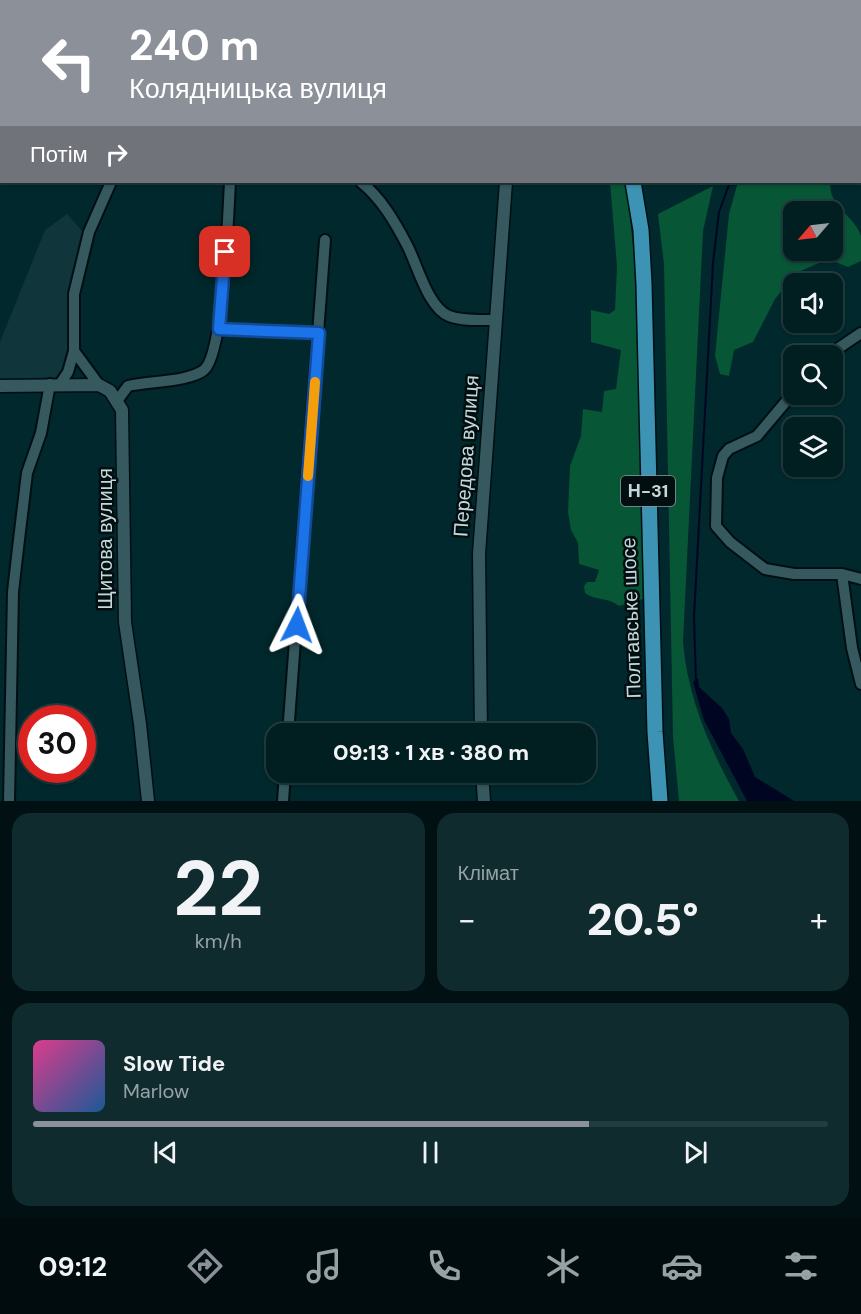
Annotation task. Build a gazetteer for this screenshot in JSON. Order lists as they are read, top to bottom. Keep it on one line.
{"streets":{"main road":["Н-31","Полтавське шосе"],"street":["Передова вулиця","Щитова вулиця"]},"north":"bottom left","page":{"turn":["240 m","Колядницька вулиця"],"then":"Потім","limit":"30","trip":"09:13 · 1 хв · 380 m","tile":[["22","km/h"],"Клімат"],"heat":["−","20.5°","+"],"song":["Slow Tide","Marlow"],"tabs":"09:12"}}
